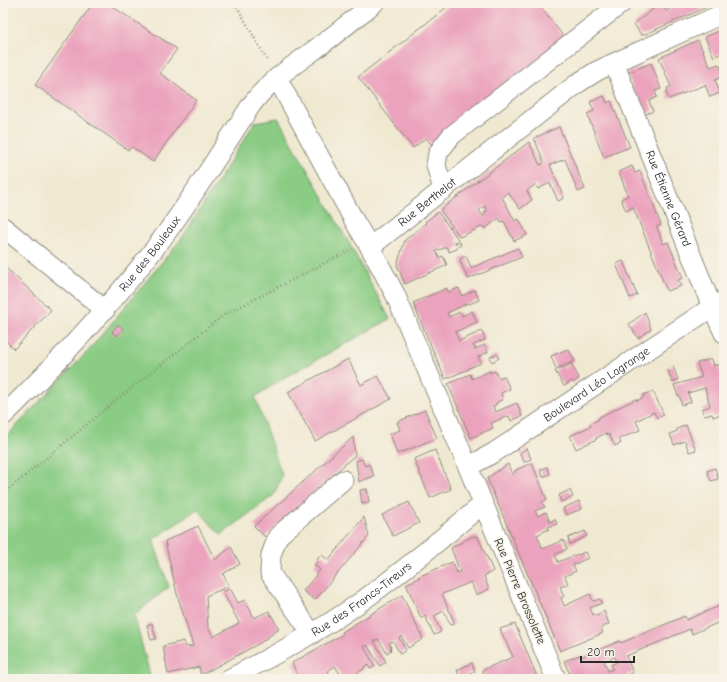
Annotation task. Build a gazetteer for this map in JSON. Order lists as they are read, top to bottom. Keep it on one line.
{"streets":{"street":["Rue Étienne Gérard","Rue Berthelot","Rue des Bouleaux","Boulevard Léo Lagrange","Rue Pierre Brossolette","Rue des Francs-Tireurs"]},"crossings":[["Rue Étienne Gérard","Rue Berthelot"],["Rue Étienne Gérard","Boulevard Léo Lagrange"],["Rue Pierre Brossolette","Rue des Francs-Tireurs"]],"scale_bar":"20 m"}
